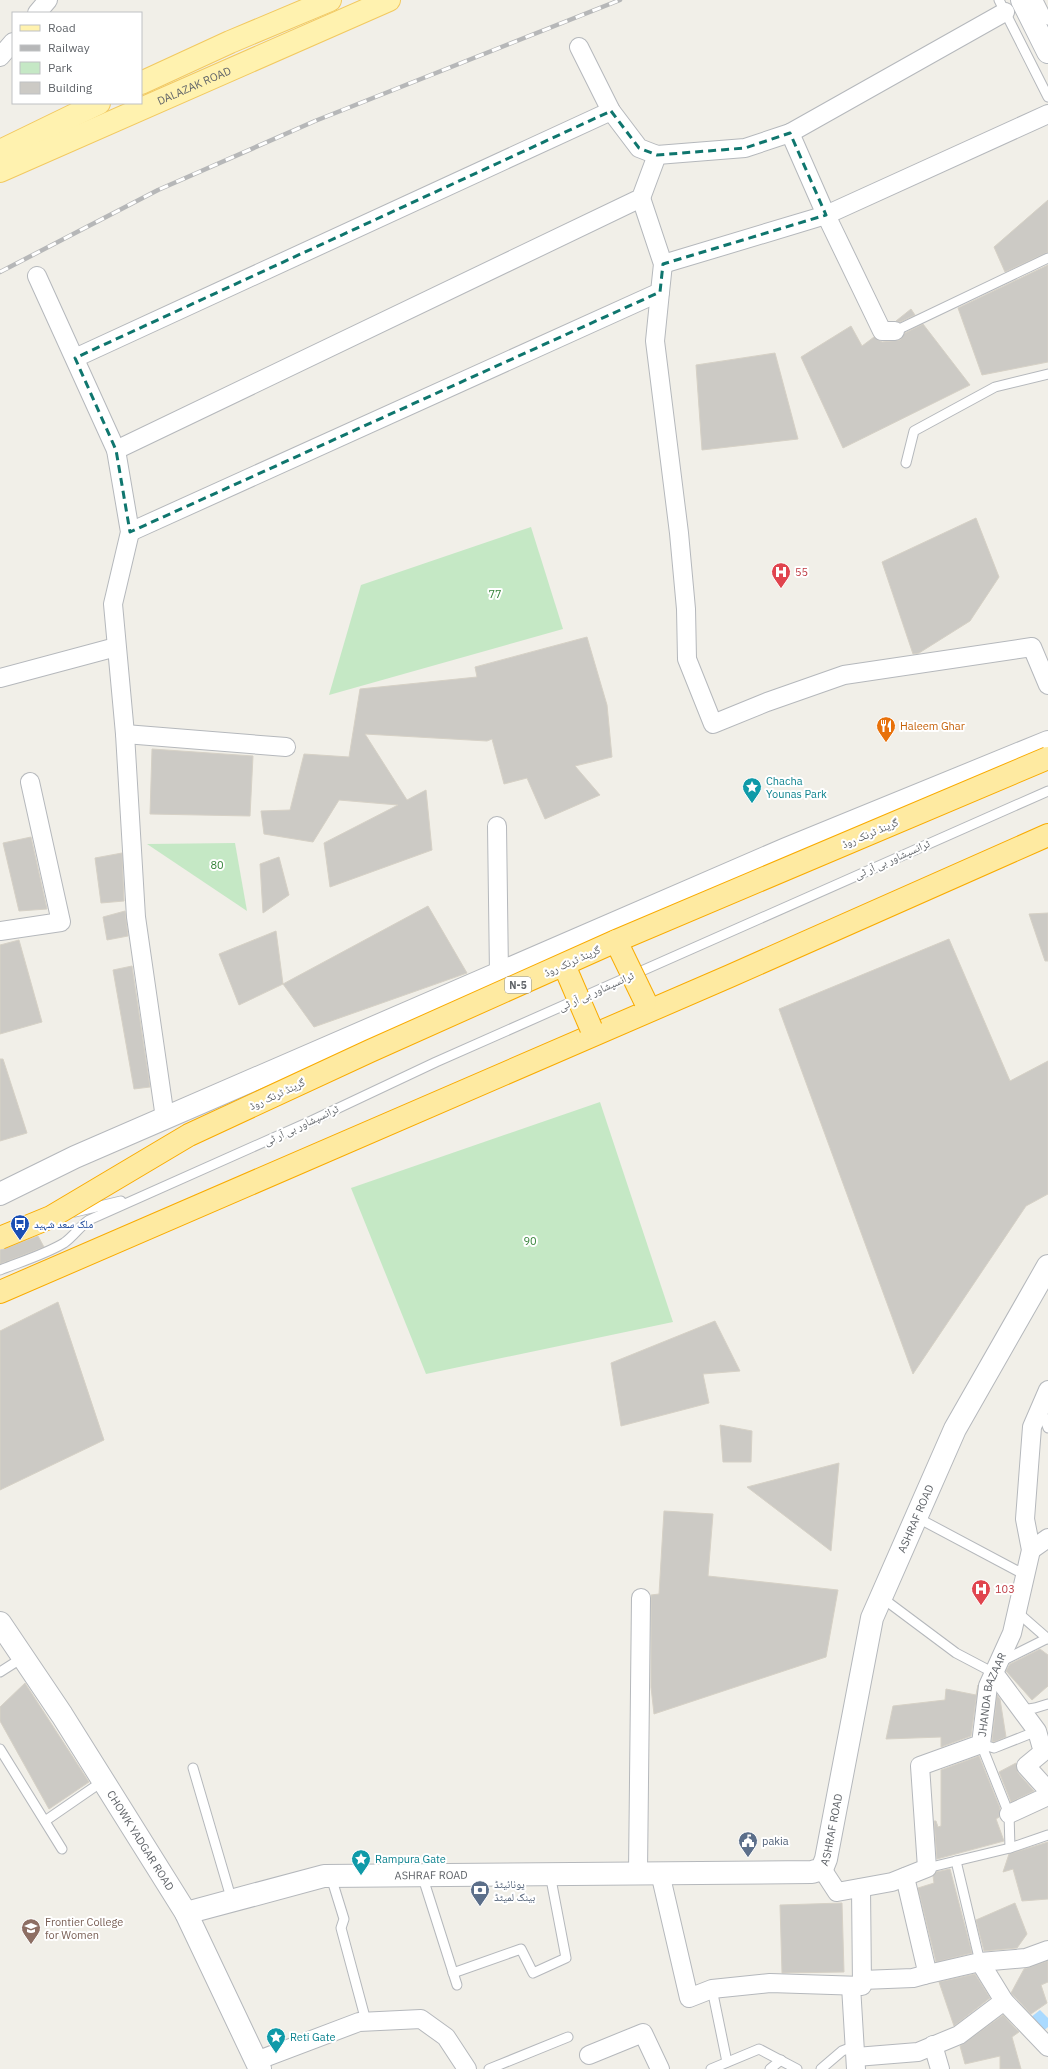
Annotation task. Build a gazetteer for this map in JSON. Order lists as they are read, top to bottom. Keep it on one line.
{"streets":{"highway":["گرینڈ ٹرنک روڈ","N-5"],"main road":["DALAZAK ROAD"],"street":["ASHRAF ROAD","JHANDA BAZAAR","CHOWK YADGAR ROAD"],"lane":["ٹرانسپشاور بی آر ٹی"]},"crossings":[["ASHRAF ROAD","CHOWK YADGAR ROAD"]],"parks":["77","80","90"],"places":{"hospital":["55","103"],"restaurant":["Haleem Ghar"],"place":["Chacha Younas Park","Rampura Gate","Reti Gate"],"bus stop":["ملک سعد شہید"],"public building":["pakia"],"bank":["یونائیٹڈ بینک لمیٹڈ"],"school or university":["Frontier College for Women"]},"legend":["Road","Railway","Park","Building"]}
